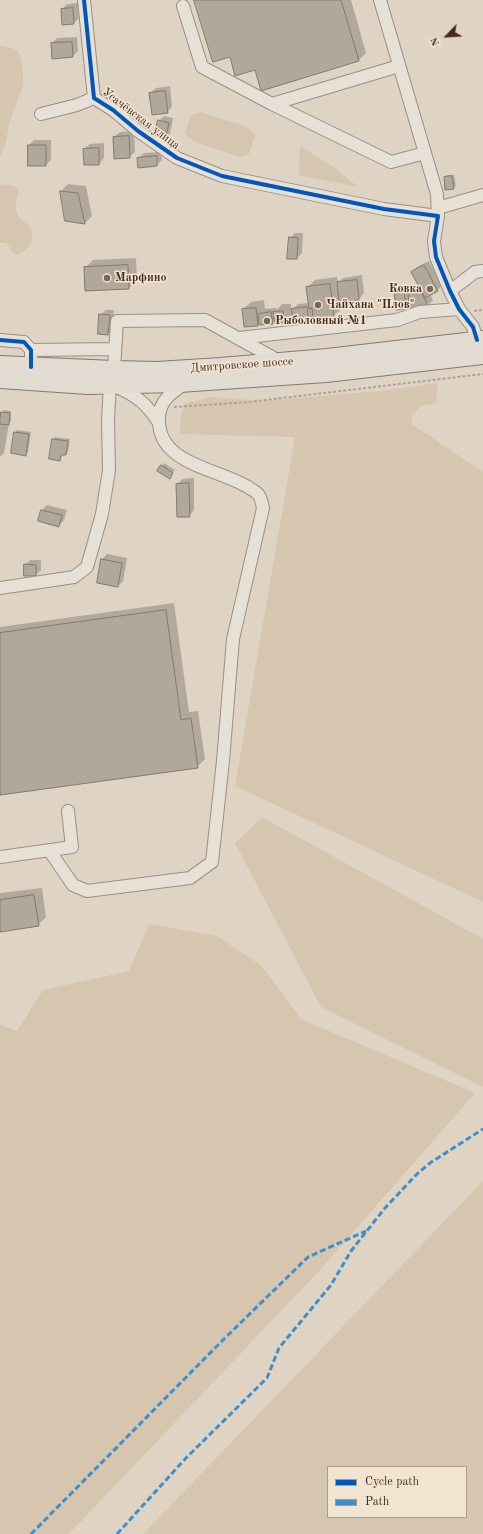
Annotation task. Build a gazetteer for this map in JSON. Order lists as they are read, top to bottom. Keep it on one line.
{"streets":{"highway":["Дмитровское шоссе"],"street":["Усачёвская улица"]},"places":["Марфино","Ковка","Чайхана \"Плов\"","Рыболовный №1"],"legend":["Cycle path","Path"],"north":"bottom left"}
